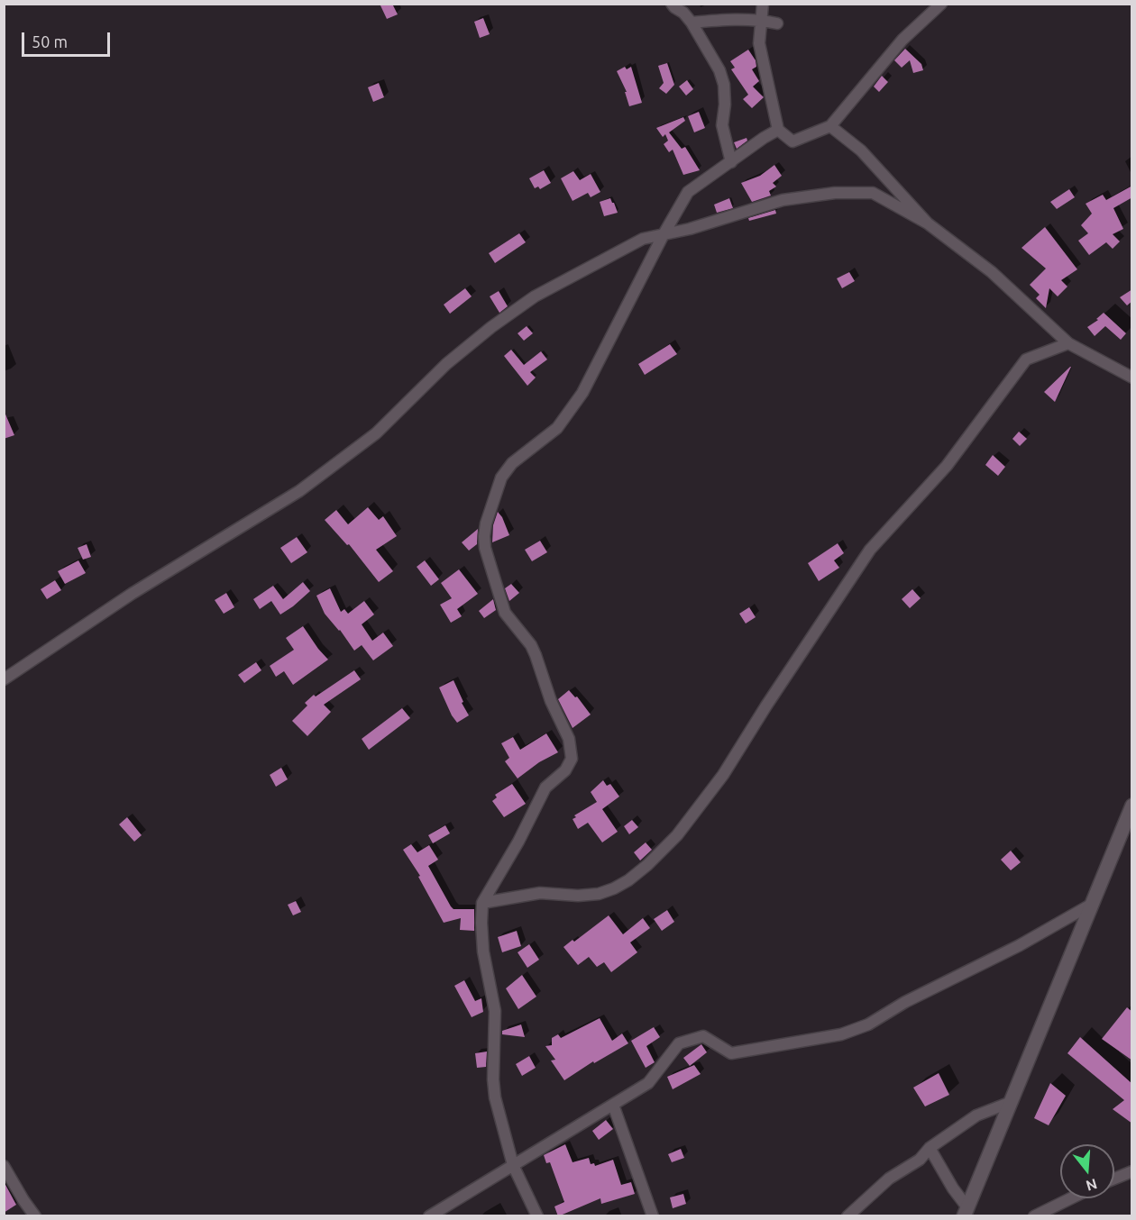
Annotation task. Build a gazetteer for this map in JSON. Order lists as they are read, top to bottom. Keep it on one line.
{"scale_bar":"50 m","north":"bottom"}
